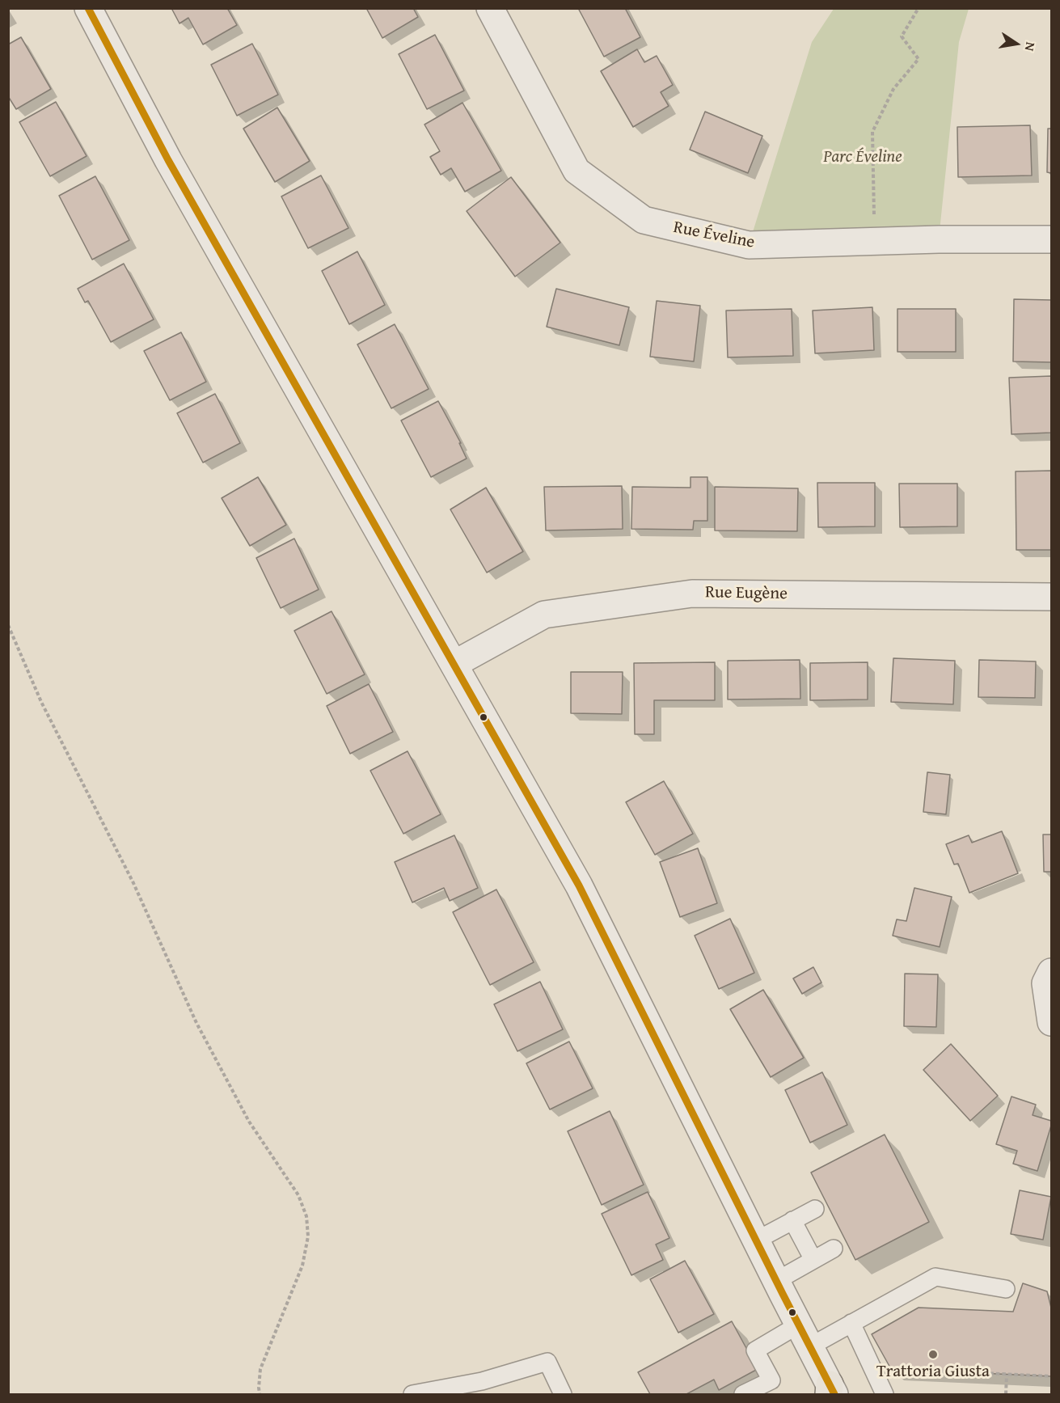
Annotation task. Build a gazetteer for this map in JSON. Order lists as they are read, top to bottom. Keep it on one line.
{"streets":{"street":["Rue Éveline","Rue Eugène"]},"parks":["Parc Éveline"],"places":["Trattoria Giusta"],"north":"right"}
